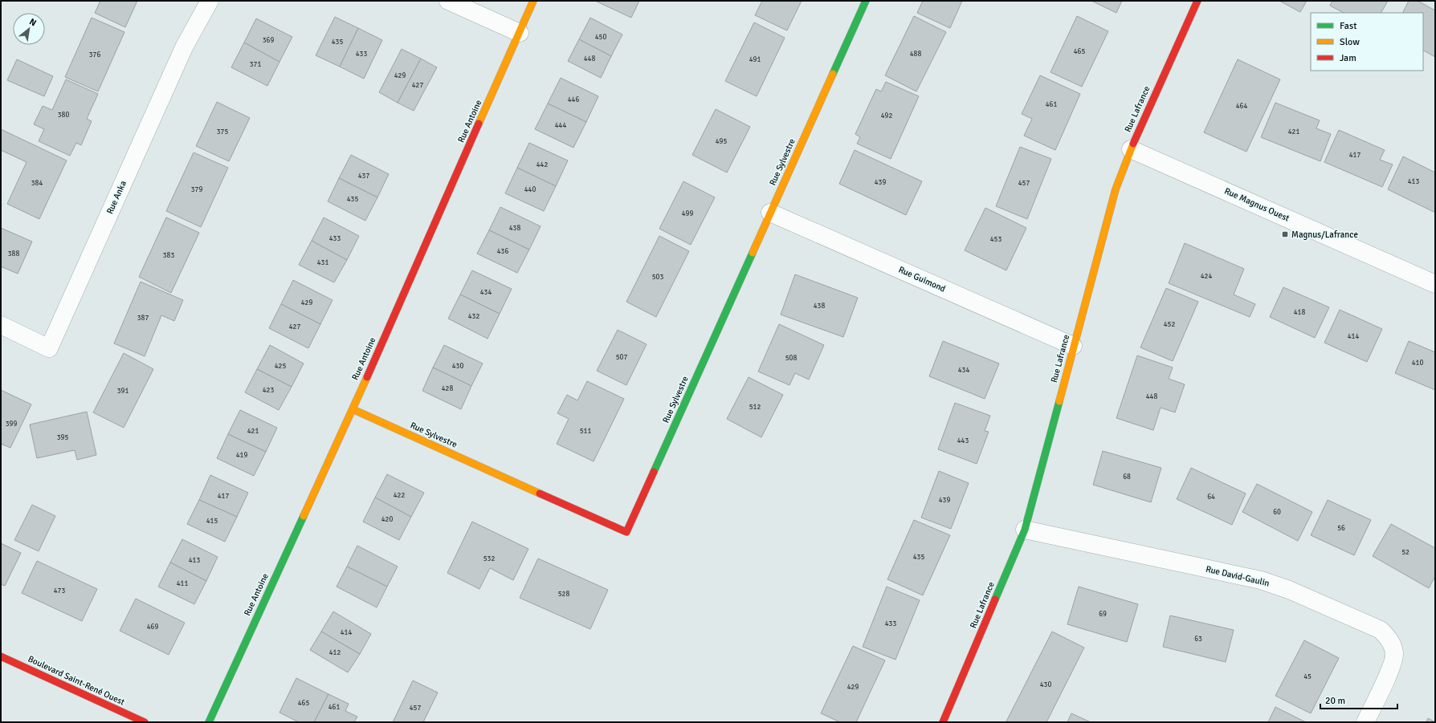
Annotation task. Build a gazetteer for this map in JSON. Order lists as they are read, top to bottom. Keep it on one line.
{"streets":{"street":["Rue Lafrance","Rue Antoine","Rue Sylvestre","Rue Anka","Rue Magnus Ouest","Rue Guimond","Rue David-Gaulin","Boulevard Saint-René Ouest"]},"crossings":[["Rue Lafrance","Rue Magnus Ouest"],["Rue Lafrance","Rue Guimond"],["Rue Lafrance","Rue David-Gaulin"],["Rue Antoine","Rue Sylvestre"],["Rue Sylvestre","Rue Guimond"]],"places":{"transit":["Magnus/Lafrance"]},"house_numbers":["450","369","435","465","433","488","376","448","491","371","429","427","446","461","464","380","492","444","375","421","495","417","442","437","413","439","384","457","379","440","435","499","438","433","453","436","388","383","431","424","503","434","429","438","418","432","387","452","427","414","507","508","410","425","430","434","428","423","391","448","512","399","421","511","395","443","419","68","422","417","64","439","60","420","415","56","52","435","532","413","411","473","528","69","433","469","414","63","412","45","430","429","465","461","457"],"legend":["Fast","Slow","Jam"],"scale_bar":"20 m","north":"top right"}
